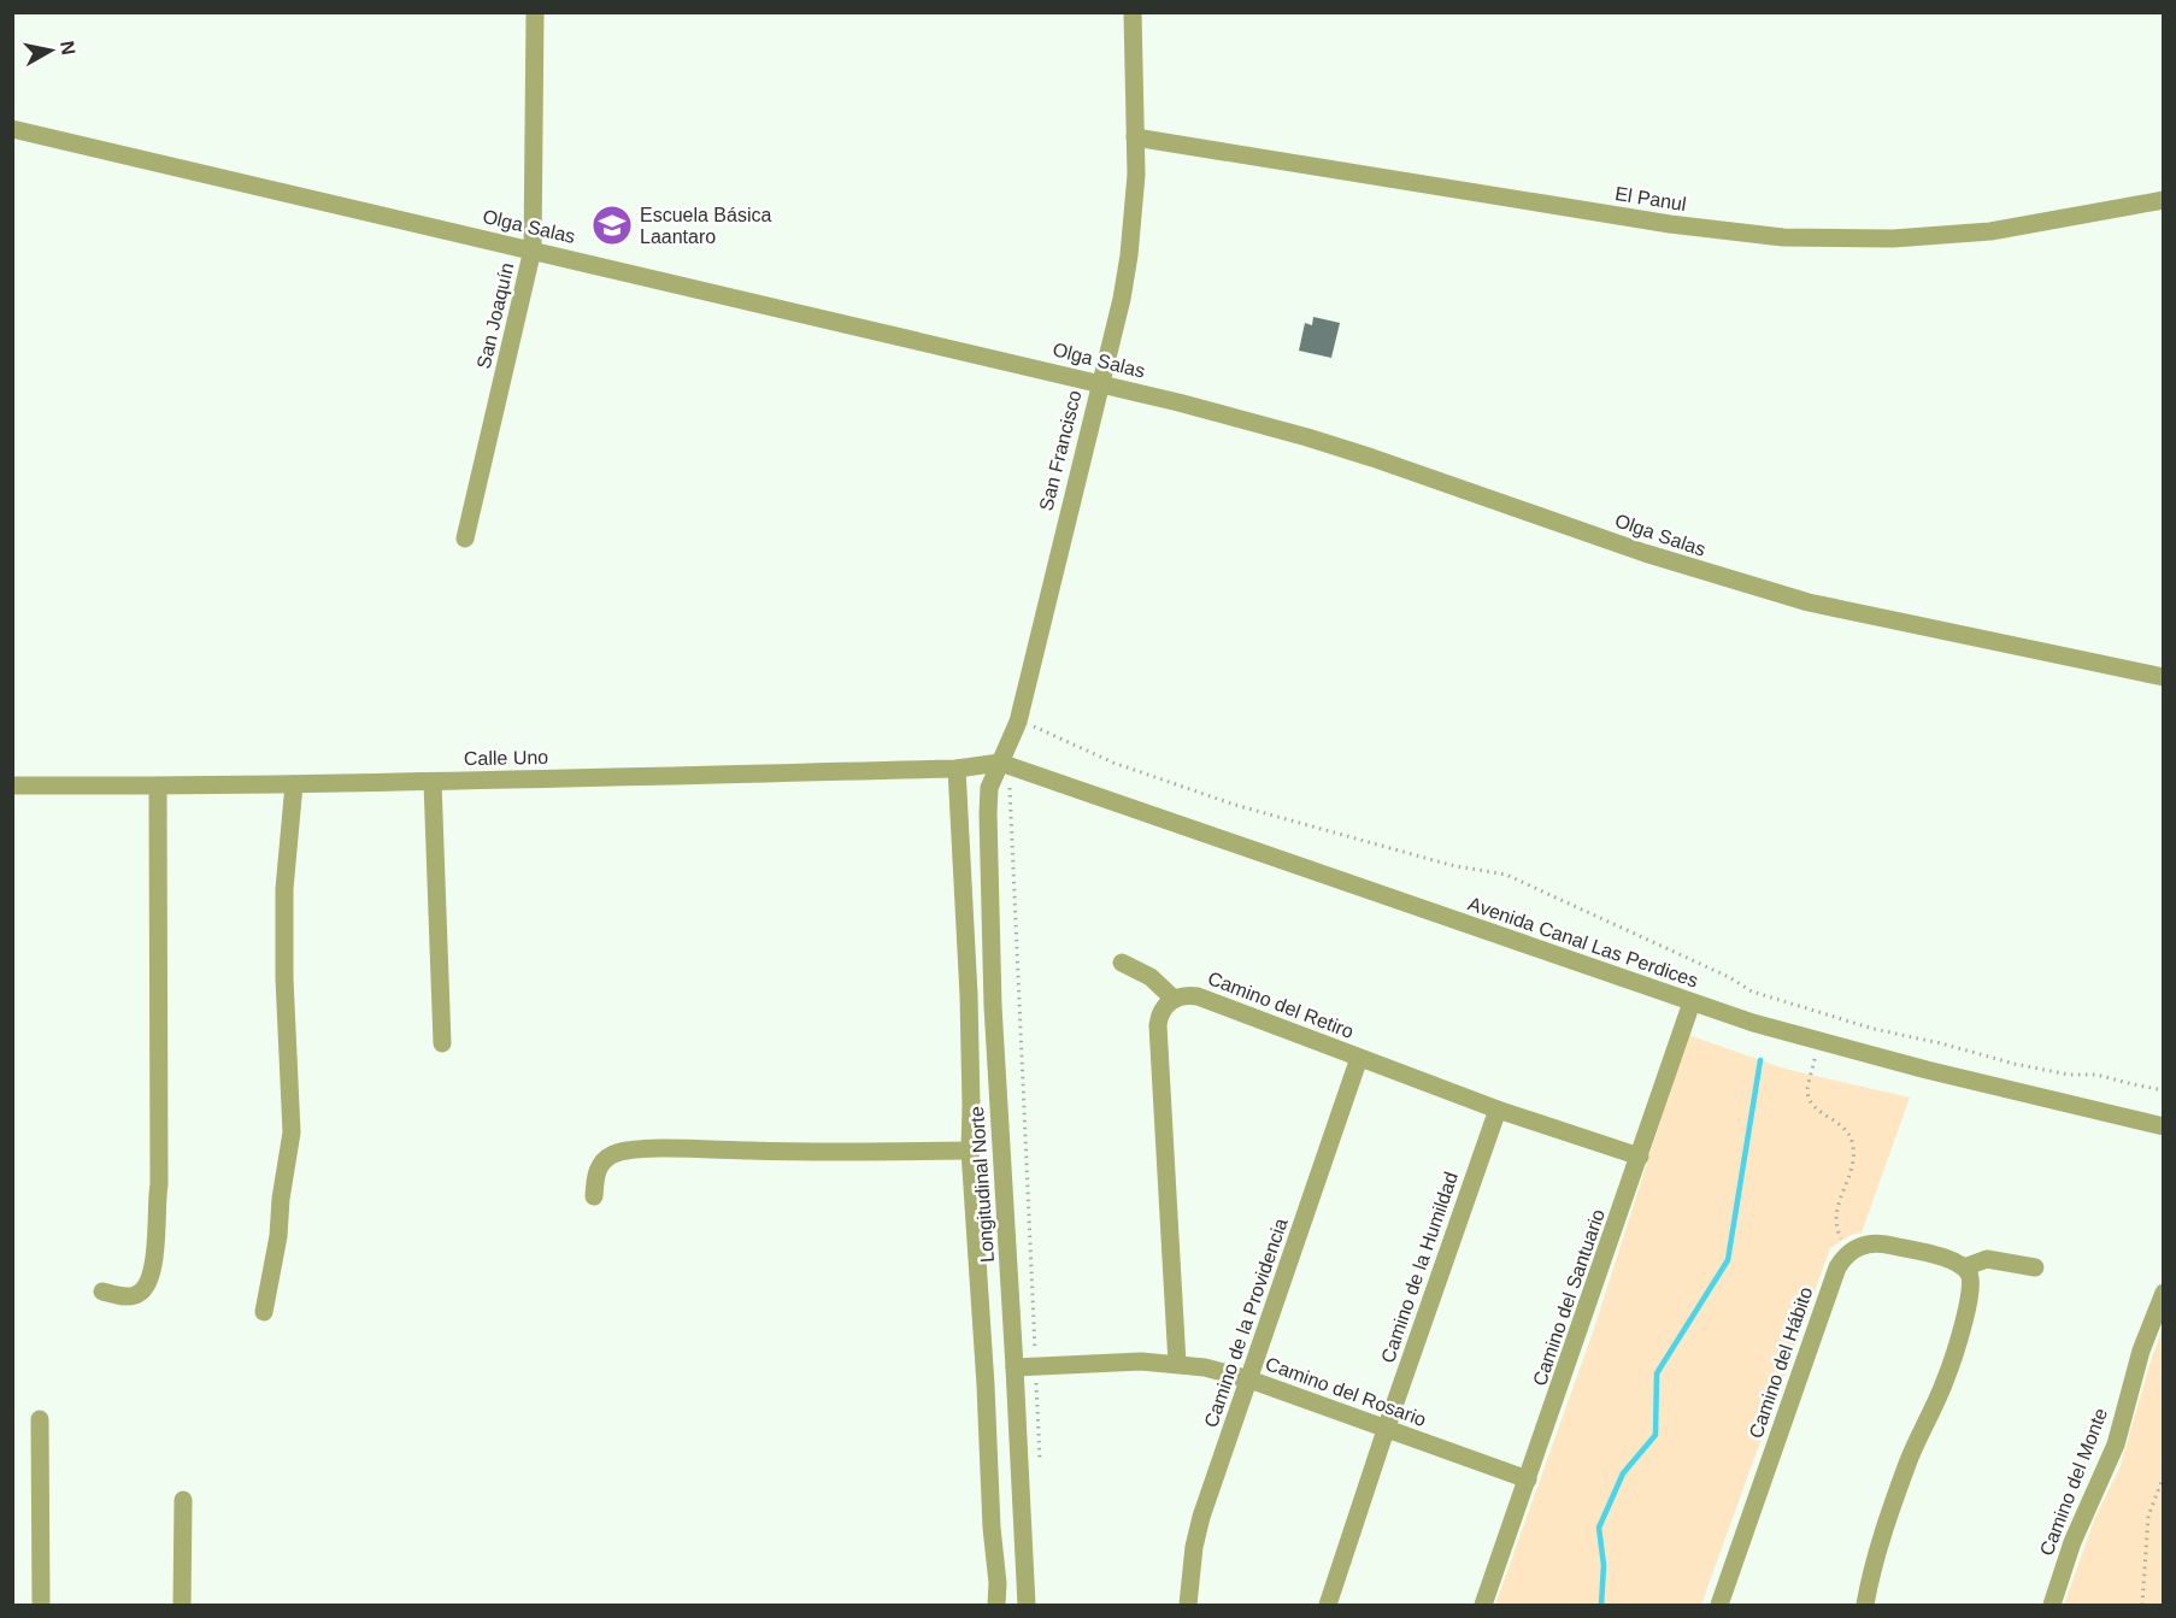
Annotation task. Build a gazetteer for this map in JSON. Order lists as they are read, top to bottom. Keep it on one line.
{"streets":{"street":["El Panul","Olga Salas","San Joaquín","San Francisco","Calle Uno","Avenida Canal Las Perdices","Camino del Retiro","Longitudinal Norte","Camino de la Humildad","Camino del Santuario","Camino de la Providencia","Camino del Hábito","Camino del Rosario","Camino del Monte"]},"crossings":[["El Panul","San Francisco"],["Olga Salas","San Joaquín"],["Olga Salas","San Francisco"],["San Francisco","Calle Uno"],["San Francisco","Avenida Canal Las Perdices"],["San Francisco","Longitudinal Norte"],["Calle Uno","Avenida Canal Las Perdices"],["Calle Uno","Longitudinal Norte"],["Avenida Canal Las Perdices","Longitudinal Norte"],["Avenida Canal Las Perdices","Camino del Santuario"],["Camino del Retiro","Camino de la Humildad"],["Camino del Retiro","Camino del Santuario"],["Camino del Retiro","Camino de la Providencia"],["Longitudinal Norte","Camino del Rosario"],["Camino de la Humildad","Camino del Rosario"],["Camino del Santuario","Camino del Rosario"],["Camino de la Providencia","Camino del Rosario"]],"places":{"school or university":["Escuela Básica Laantaro"]},"north":"right"}
